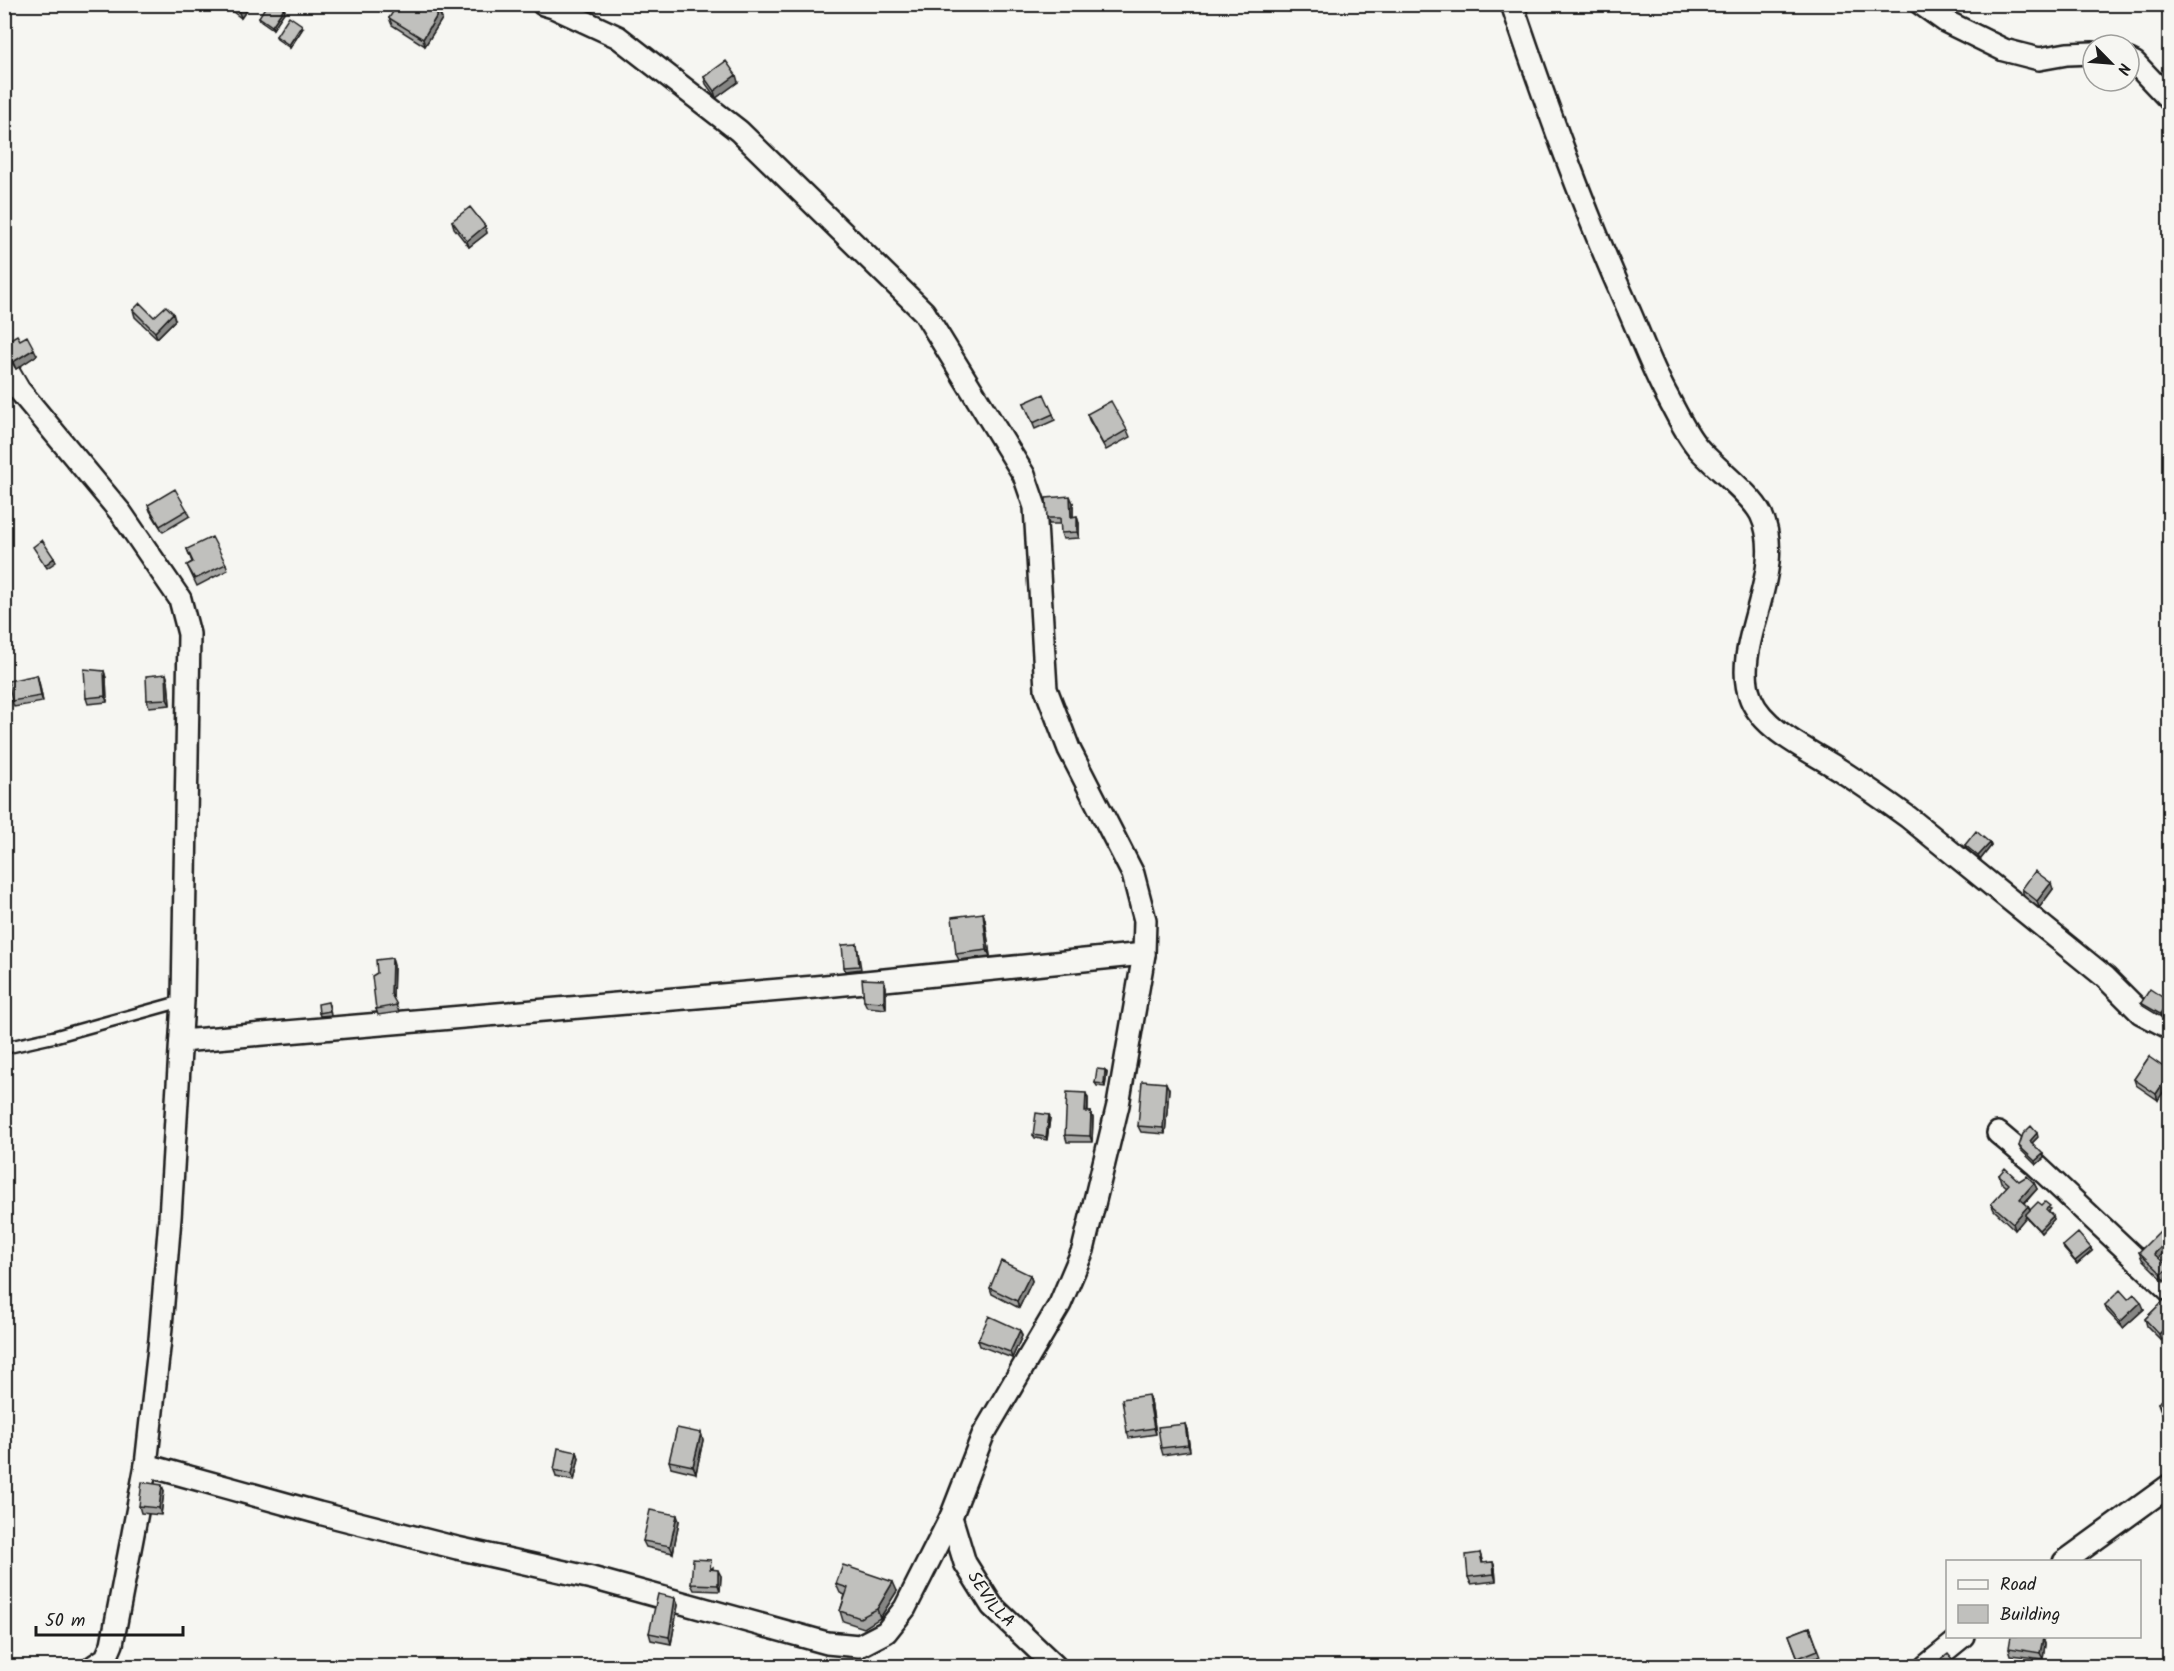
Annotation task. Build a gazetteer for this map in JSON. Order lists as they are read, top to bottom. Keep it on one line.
{"streets":{"street":["SEVILLA"]},"legend":["Road","Building"],"scale_bar":"50 m","north":"bottom right"}
